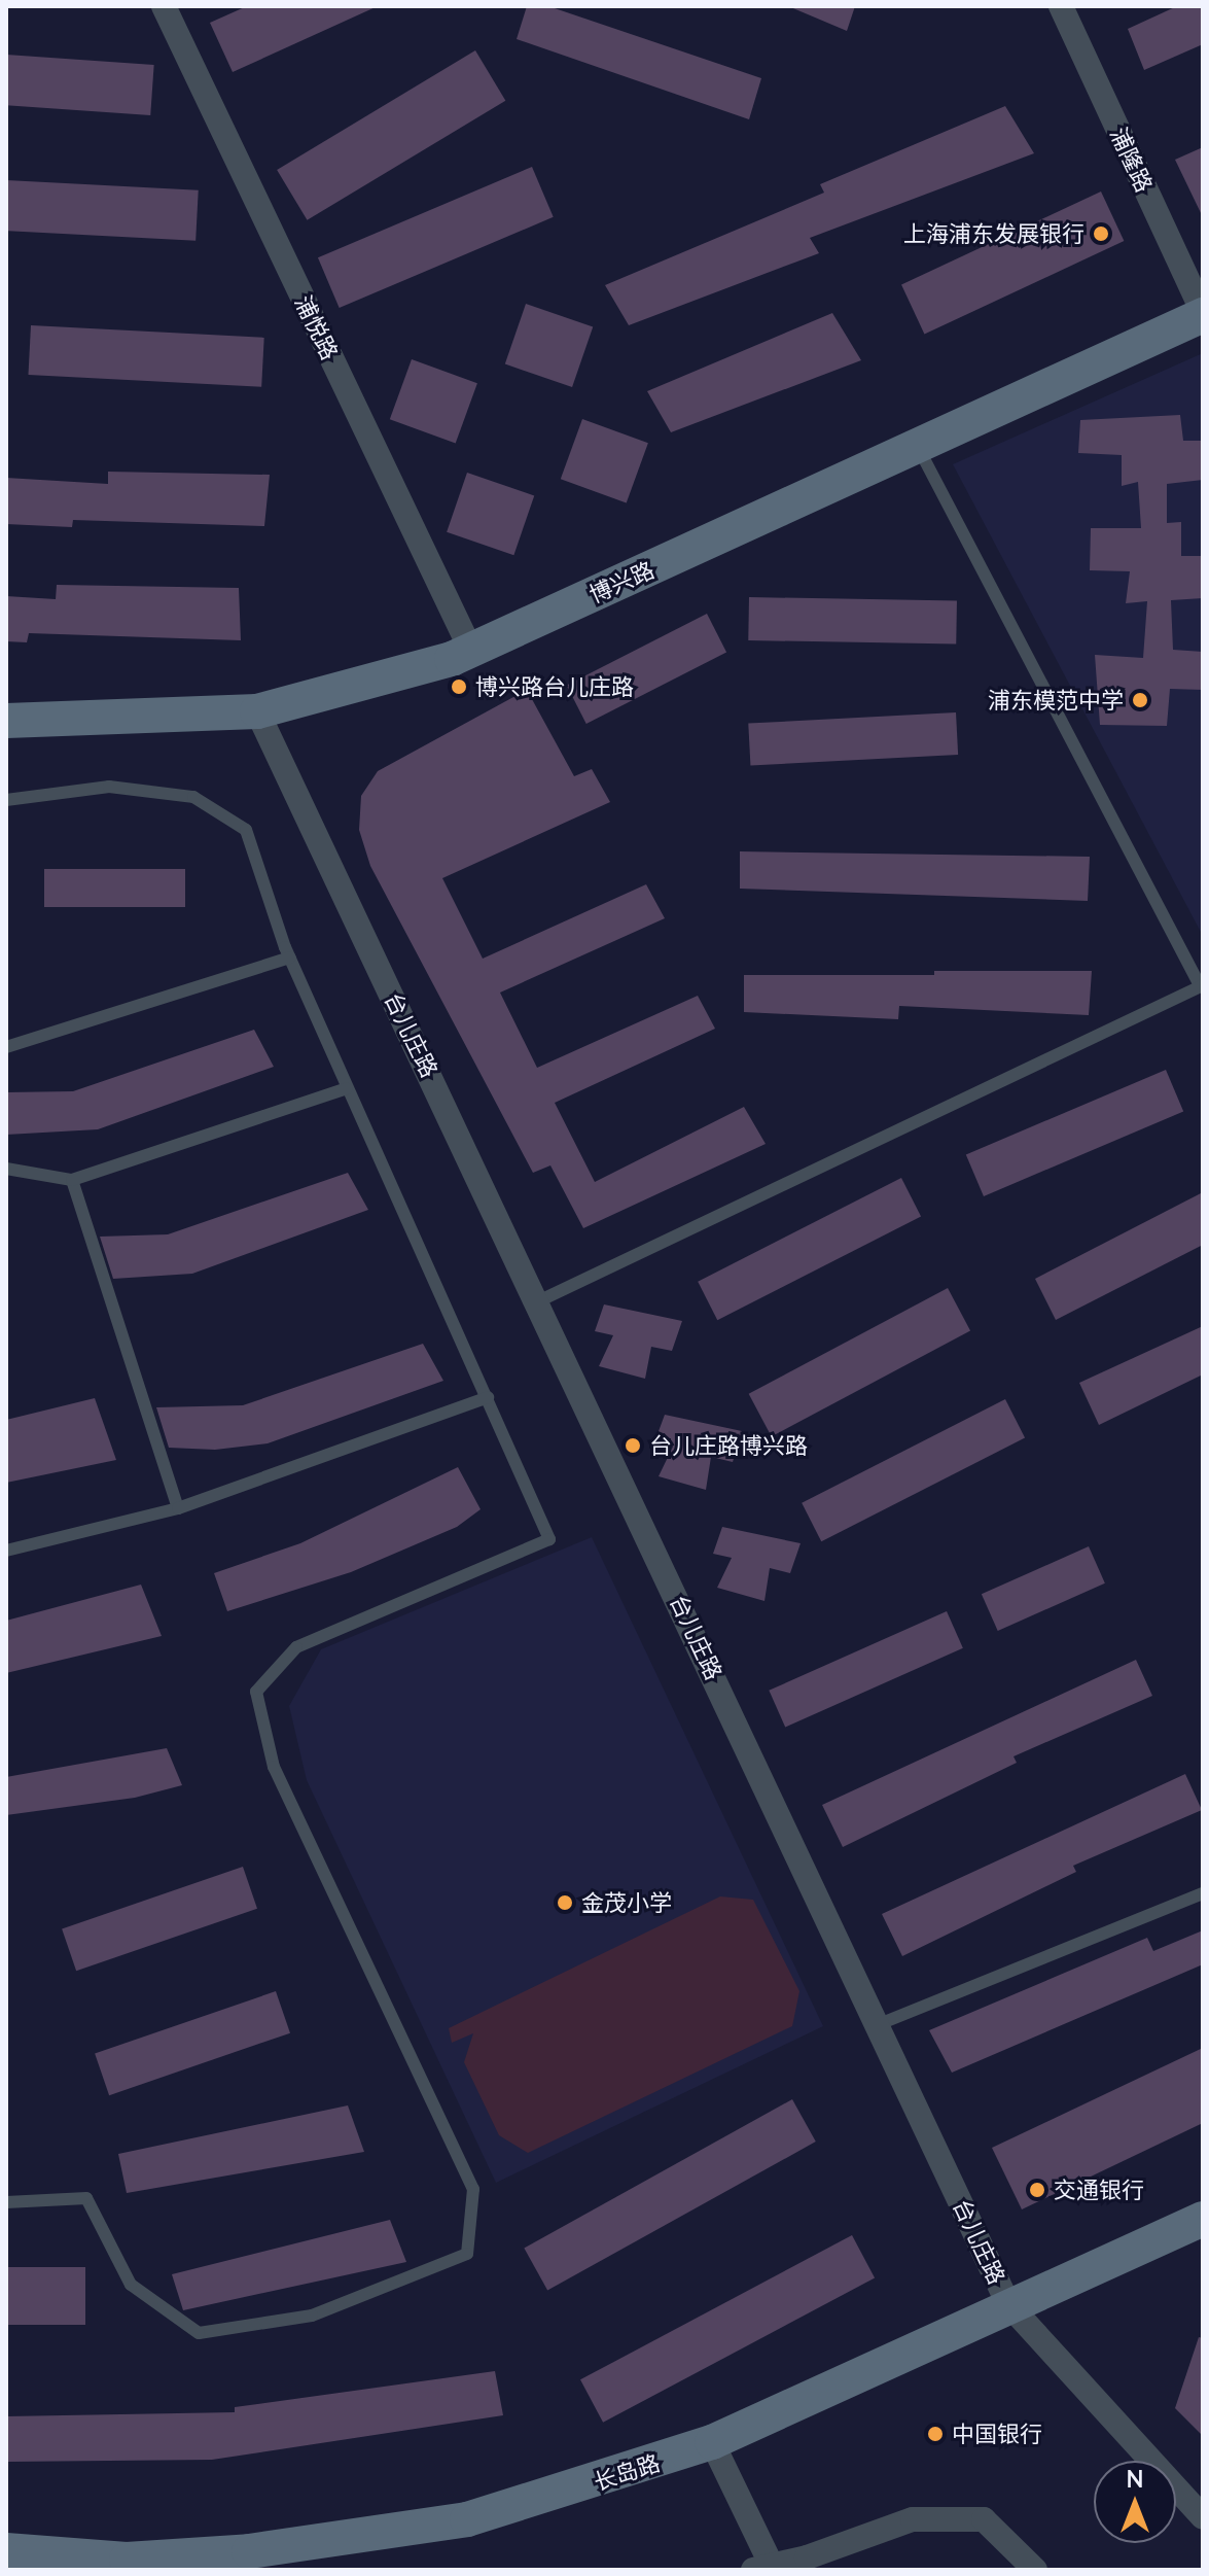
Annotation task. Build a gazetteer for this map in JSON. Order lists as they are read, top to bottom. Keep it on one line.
{"streets":{"street":["浦隆路","浦悦路","博兴路","台儿庄路","长岛路"]},"crossings":[["浦隆路","博兴路"],["浦悦路","博兴路"],["博兴路","台儿庄路"],["台儿庄路","长岛路"]],"places":["上海浦东发展银行","博兴路台儿庄路","浦东模范中学","台儿庄路博兴路","金茂小学","交通银行","中国银行"],"north":"top"}
